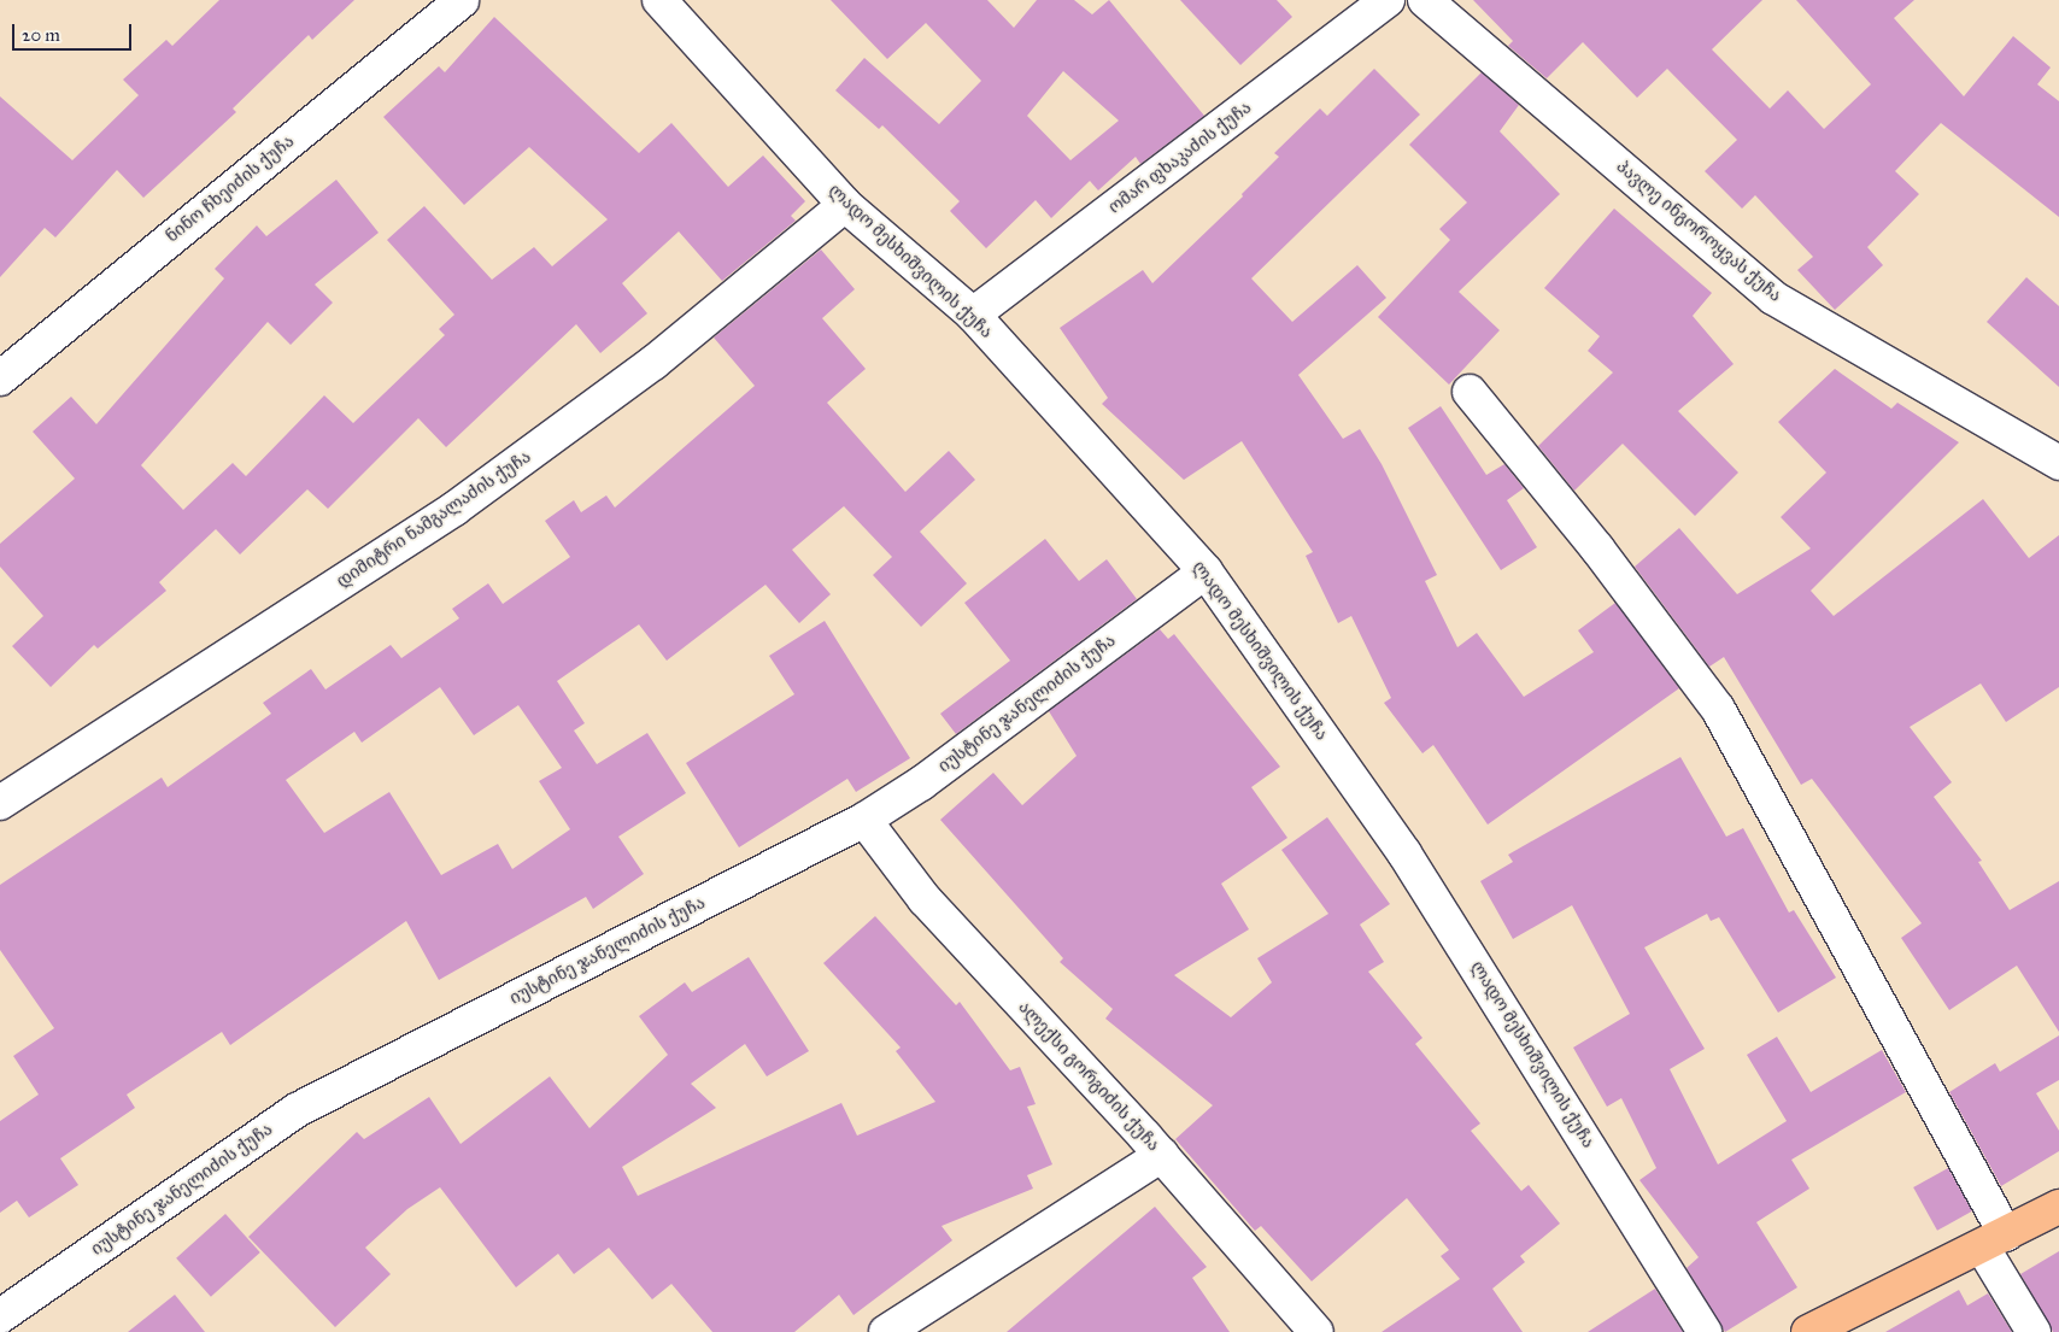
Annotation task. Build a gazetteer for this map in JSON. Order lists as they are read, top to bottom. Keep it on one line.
{"streets":{"street":["ომარ ფხაკაძის ქუჩა","ნინო ჩხეიძის ქუჩა","პავლე ინგოროყვას ქუჩა","ლადო მესხიშვილის ქუჩა","დიმიტრი ნამგალაძის ქუჩა","იუსტინე ჯანელიძის ქუჩა","ალექსი გორგიძის ქუჩა"]},"crossings":[["ომარ ფხაკაძის ქუჩა","ლადო მესხიშვილის ქუჩა"],["ლადო მესხიშვილის ქუჩა","დიმიტრი ნამგალაძის ქუჩა"],["ლადო მესხიშვილის ქუჩა","იუსტინე ჯანელიძის ქუჩა"],["იუსტინე ჯანელიძის ქუჩა","ალექსი გორგიძის ქუჩა"]],"scale_bar":"20 m"}
